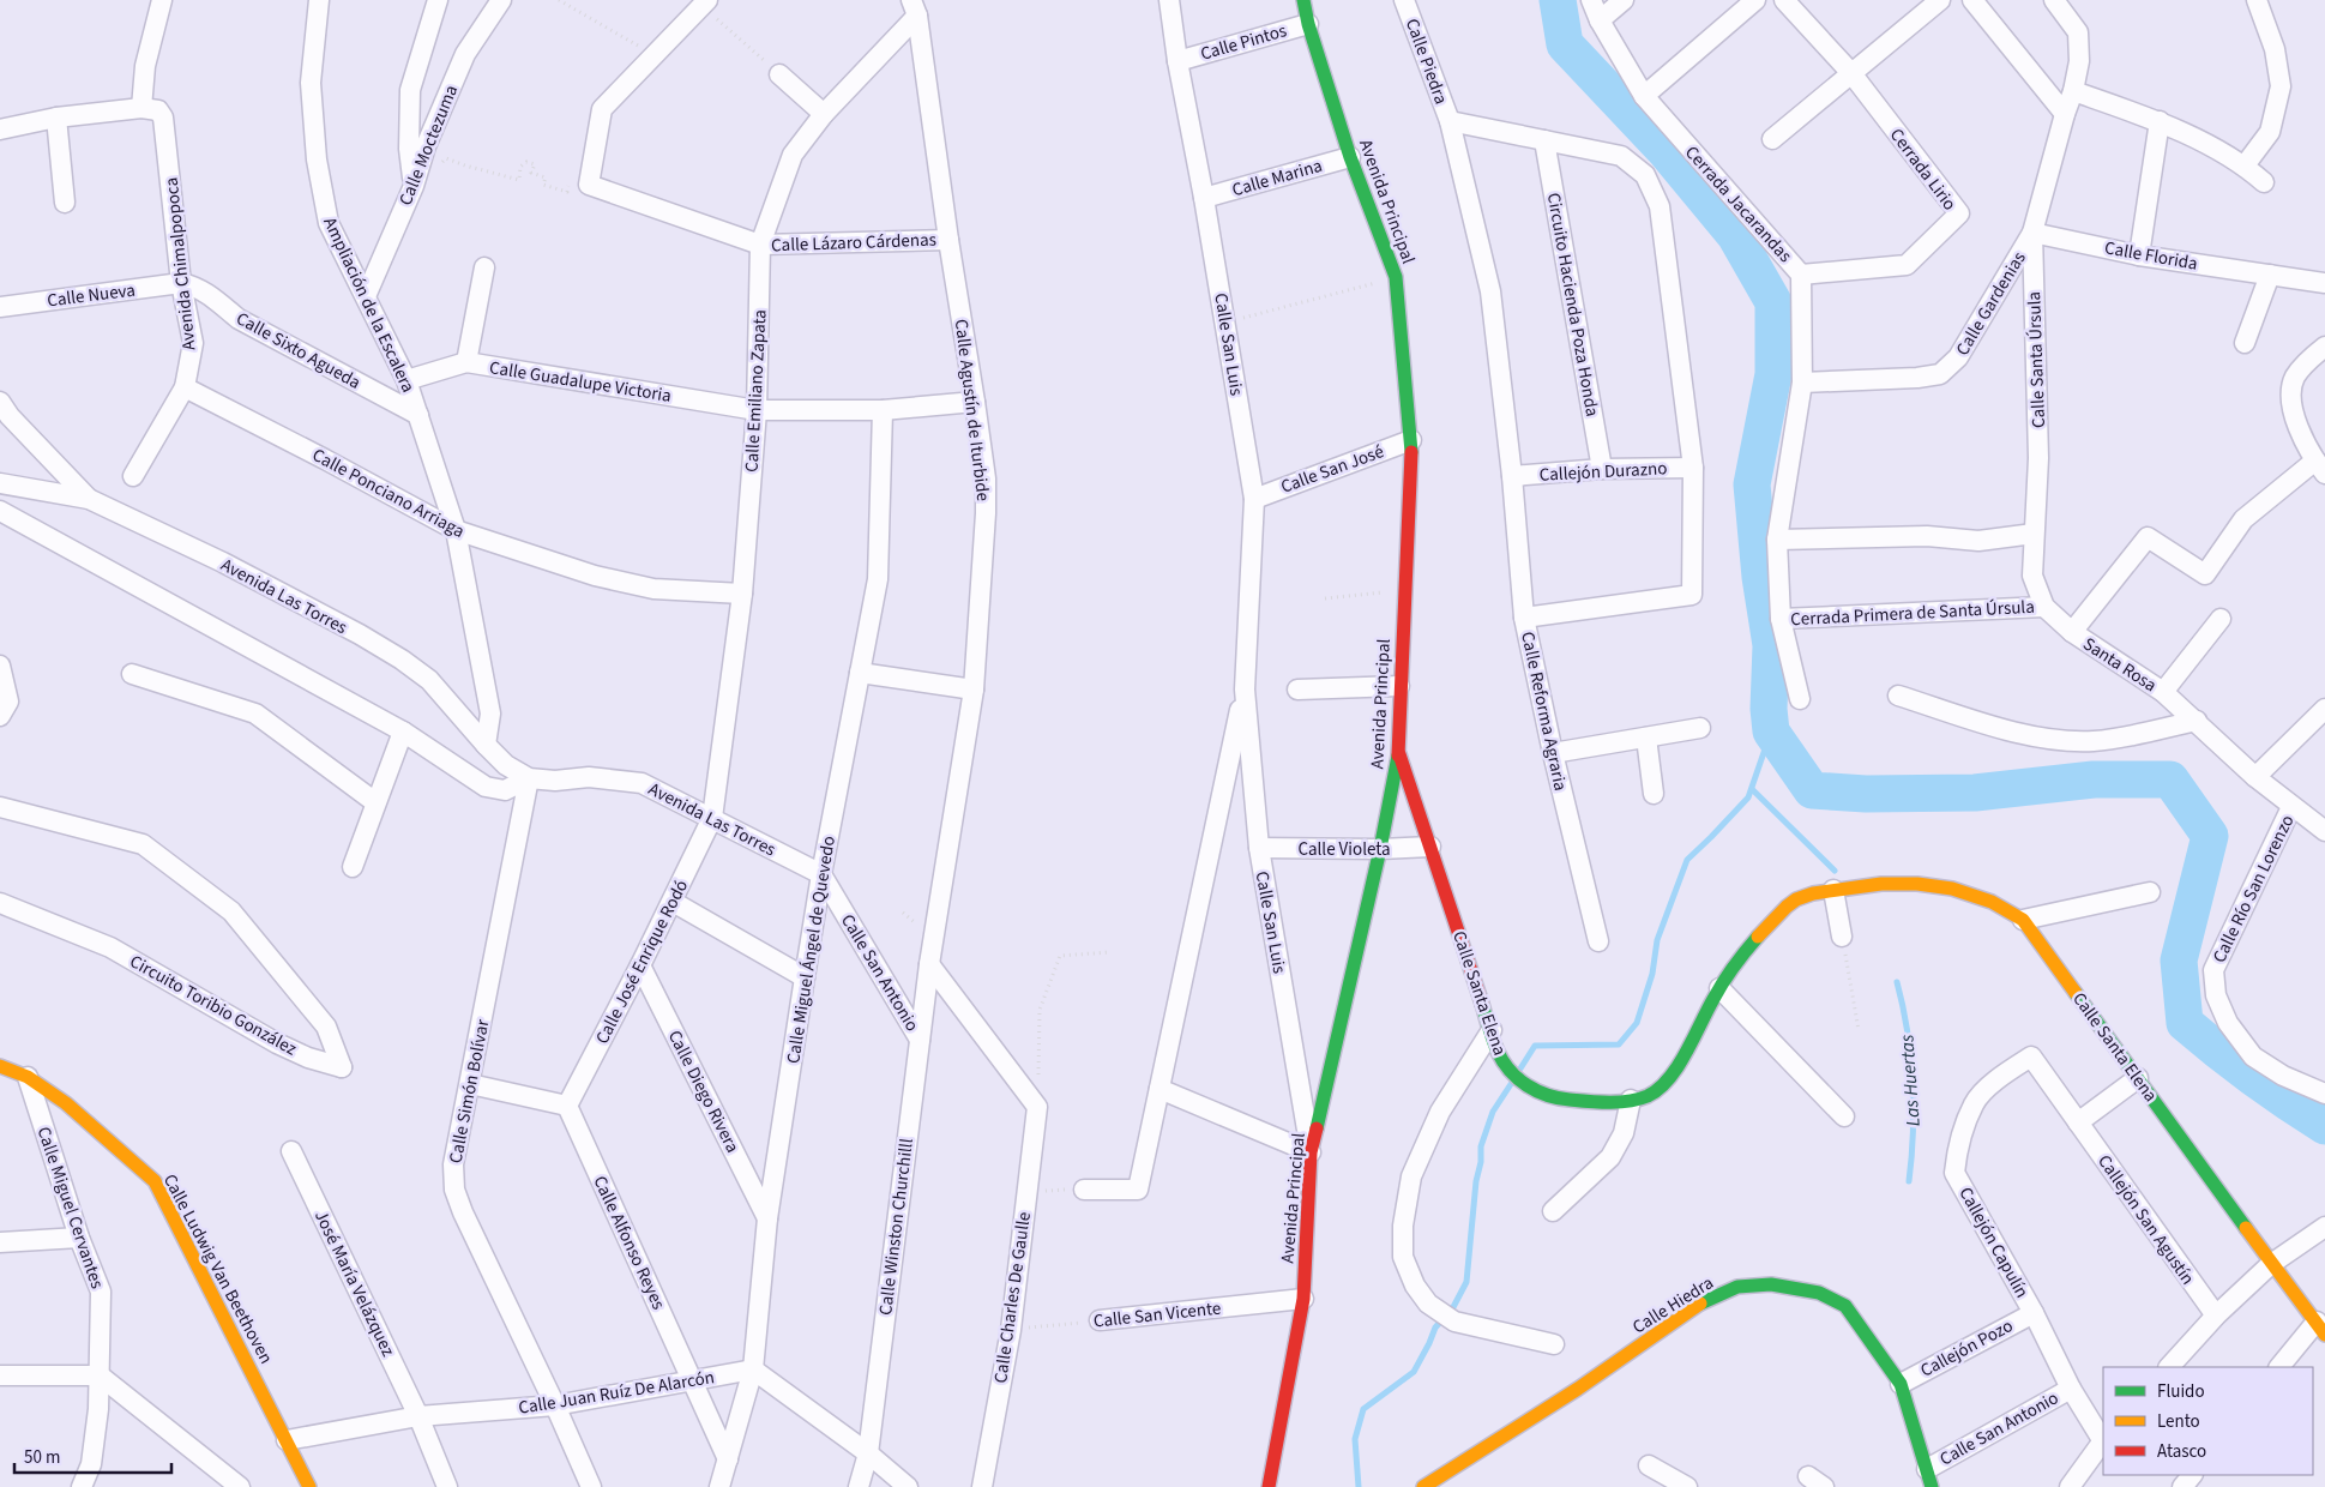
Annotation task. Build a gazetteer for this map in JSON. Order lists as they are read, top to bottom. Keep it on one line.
{"streets":{"street":["Calle Pintos","Calle Piedra","Calle Moctezuma","Cerrada Lirio","Calle Marina","Avenida Principal","Cerrada Jacarandas","Calle Lázaro Cárdenas","Calle Florida","Avenida Chimalpopoca","Calle Nueva","Calle Gardenias","Ampliación de la Escalera","Circuito Hacienda Poza Honda","Calle San Luis","Calle Sixto Agueda","Calle Santa Úrsula","Calle Guadalupe Victoria","Calle Emiliano Zapata","Calle Agustín de Iturbide","Calle San José","Callejón Durazno","Calle Ponciano Arriaga","Avenida Las Torres","Cerrada Primera de Santa Úrsula","Santa Rosa","Calle Reforma Agraria","Calle Violeta","Calle Río San Lorenzo","Calle Miguel Ángel de Quevedo","Calle José Enrique Rodó","Calle San Antonio","Calle Santa Elena","Circuito Toribio González","Calle Simón Bolívar","Calle Diego Rivera","Calle Miguel Cervantes","Callejón San Agustín","Calle Winston Churchilll","Calle Alfonso Reyes","Callejón Capulín","Calle Ludwig Van Beethoven","José María Velázquez","Calle Charles De Gaulle","Calle Hiedra","Calle San Vicente","Callejón Pozo","Calle Juan Ruíz De Alarcón"]},"crossings":[["Calle Pintos","Avenida Principal"],["Calle Pintos","Calle San Luis"],["Calle Piedra","Callejón Durazno"],["Calle Piedra","Calle Reforma Agraria"],["Calle Moctezuma","Ampliación de la Escalera"],["Cerrada Lirio","Cerrada Jacarandas"],["Calle Marina","Avenida Principal"],["Calle Marina","Calle San Luis"],["Avenida Principal","Calle San Luis"],["Avenida Principal","Calle San José"],["Avenida Principal","Calle Violeta"],["Avenida Principal","Calle Santa Elena"],["Avenida Principal","Calle San Vicente"],["Cerrada Jacarandas","Calle Gardenias"],["Calle Lázaro Cárdenas","Calle Emiliano Zapata"],["Calle Lázaro Cárdenas","Calle Agustín de Iturbide"],["Calle Florida","Calle Gardenias"],["Calle Florida","Calle Santa Úrsula"],["Avenida Chimalpopoca","Calle Nueva"],["Avenida Chimalpopoca","Calle Sixto Agueda"],["Avenida Chimalpopoca","Calle Ponciano Arriaga"],["Calle Nueva","Calle Sixto Agueda"],["Calle Gardenias","Calle Santa Úrsula"],["Ampliación de la Escalera","Calle Sixto Agueda"],["Ampliación de la Escalera","Calle Guadalupe Victoria"],["Ampliación de la Escalera","Calle Ponciano Arriaga"],["Ampliación de la Escalera","Avenida Las Torres"],["Circuito Hacienda Poza Honda","Callejón Durazno"],["Calle San Luis","Calle San José"],["Calle San Luis","Calle Violeta"],["Calle Santa Úrsula","Cerrada Primera de Santa Úrsula"],["Calle Santa Úrsula","Santa Rosa"],["Calle Guadalupe Victoria","Calle Emiliano Zapata"],["Calle Guadalupe Victoria","Calle Agustín de Iturbide"],["Calle Guadalupe Victoria","Calle Miguel Ángel de Quevedo"],["Calle Emiliano Zapata","Calle Agustín de Iturbide"],["Calle Emiliano Zapata","Calle Ponciano Arriaga"],["Calle Emiliano Zapata","Avenida Las Torres"],["Calle Emiliano Zapata","Calle José Enrique Rodó"],["Calle Agustín de Iturbide","Calle Winston Churchilll"],["Callejón Durazno","Calle Reforma Agraria"],["Avenida Las Torres","Calle Miguel Ángel de Quevedo"],["Avenida Las Torres","Calle José Enrique Rodó"],["Avenida Las Torres","Calle San Antonio"],["Avenida Las Torres","Calle Simón Bolívar"],["Cerrada Primera de Santa Úrsula","Santa Rosa"],["Santa Rosa","Calle Río San Lorenzo"],["Calle Violeta","Calle Santa Elena"],["Calle Miguel Ángel de Quevedo","Calle San Antonio"],["Calle Miguel Ángel de Quevedo","Calle Diego Rivera"],["Calle Miguel Ángel de Quevedo","Calle Alfonso Reyes"],["Calle Miguel Ángel de Quevedo","Calle Juan Ruíz De Alarcón"],["Calle José Enrique Rodó","Calle Diego Rivera"],["Calle José Enrique Rodó","Calle Alfonso Reyes"],["Calle San Antonio","Calle Winston Churchilll"],["Calle San Antonio","Callejón Capulín"],["Calle San Antonio","Calle Hiedra"],["Calle Simón Bolívar","Calle Juan Ruíz De Alarcón"],["Calle Miguel Cervantes","Calle Ludwig Van Beethoven"],["Callejón San Agustín","Callejón Capulín"],["Calle Alfonso Reyes","Calle Juan Ruíz De Alarcón"],["Callejón Capulín","Callejón Pozo"],["Calle Ludwig Van Beethoven","Calle Juan Ruíz De Alarcón"],["José María Velázquez","Calle Juan Ruíz De Alarcón"],["Calle Charles De Gaulle","Calle San Vicente"],["Calle Hiedra","Callejón Pozo"]],"water":["Las Huertas"],"legend":["Fluido","Lento","Atasco"],"scale_bar":"50 m"}
